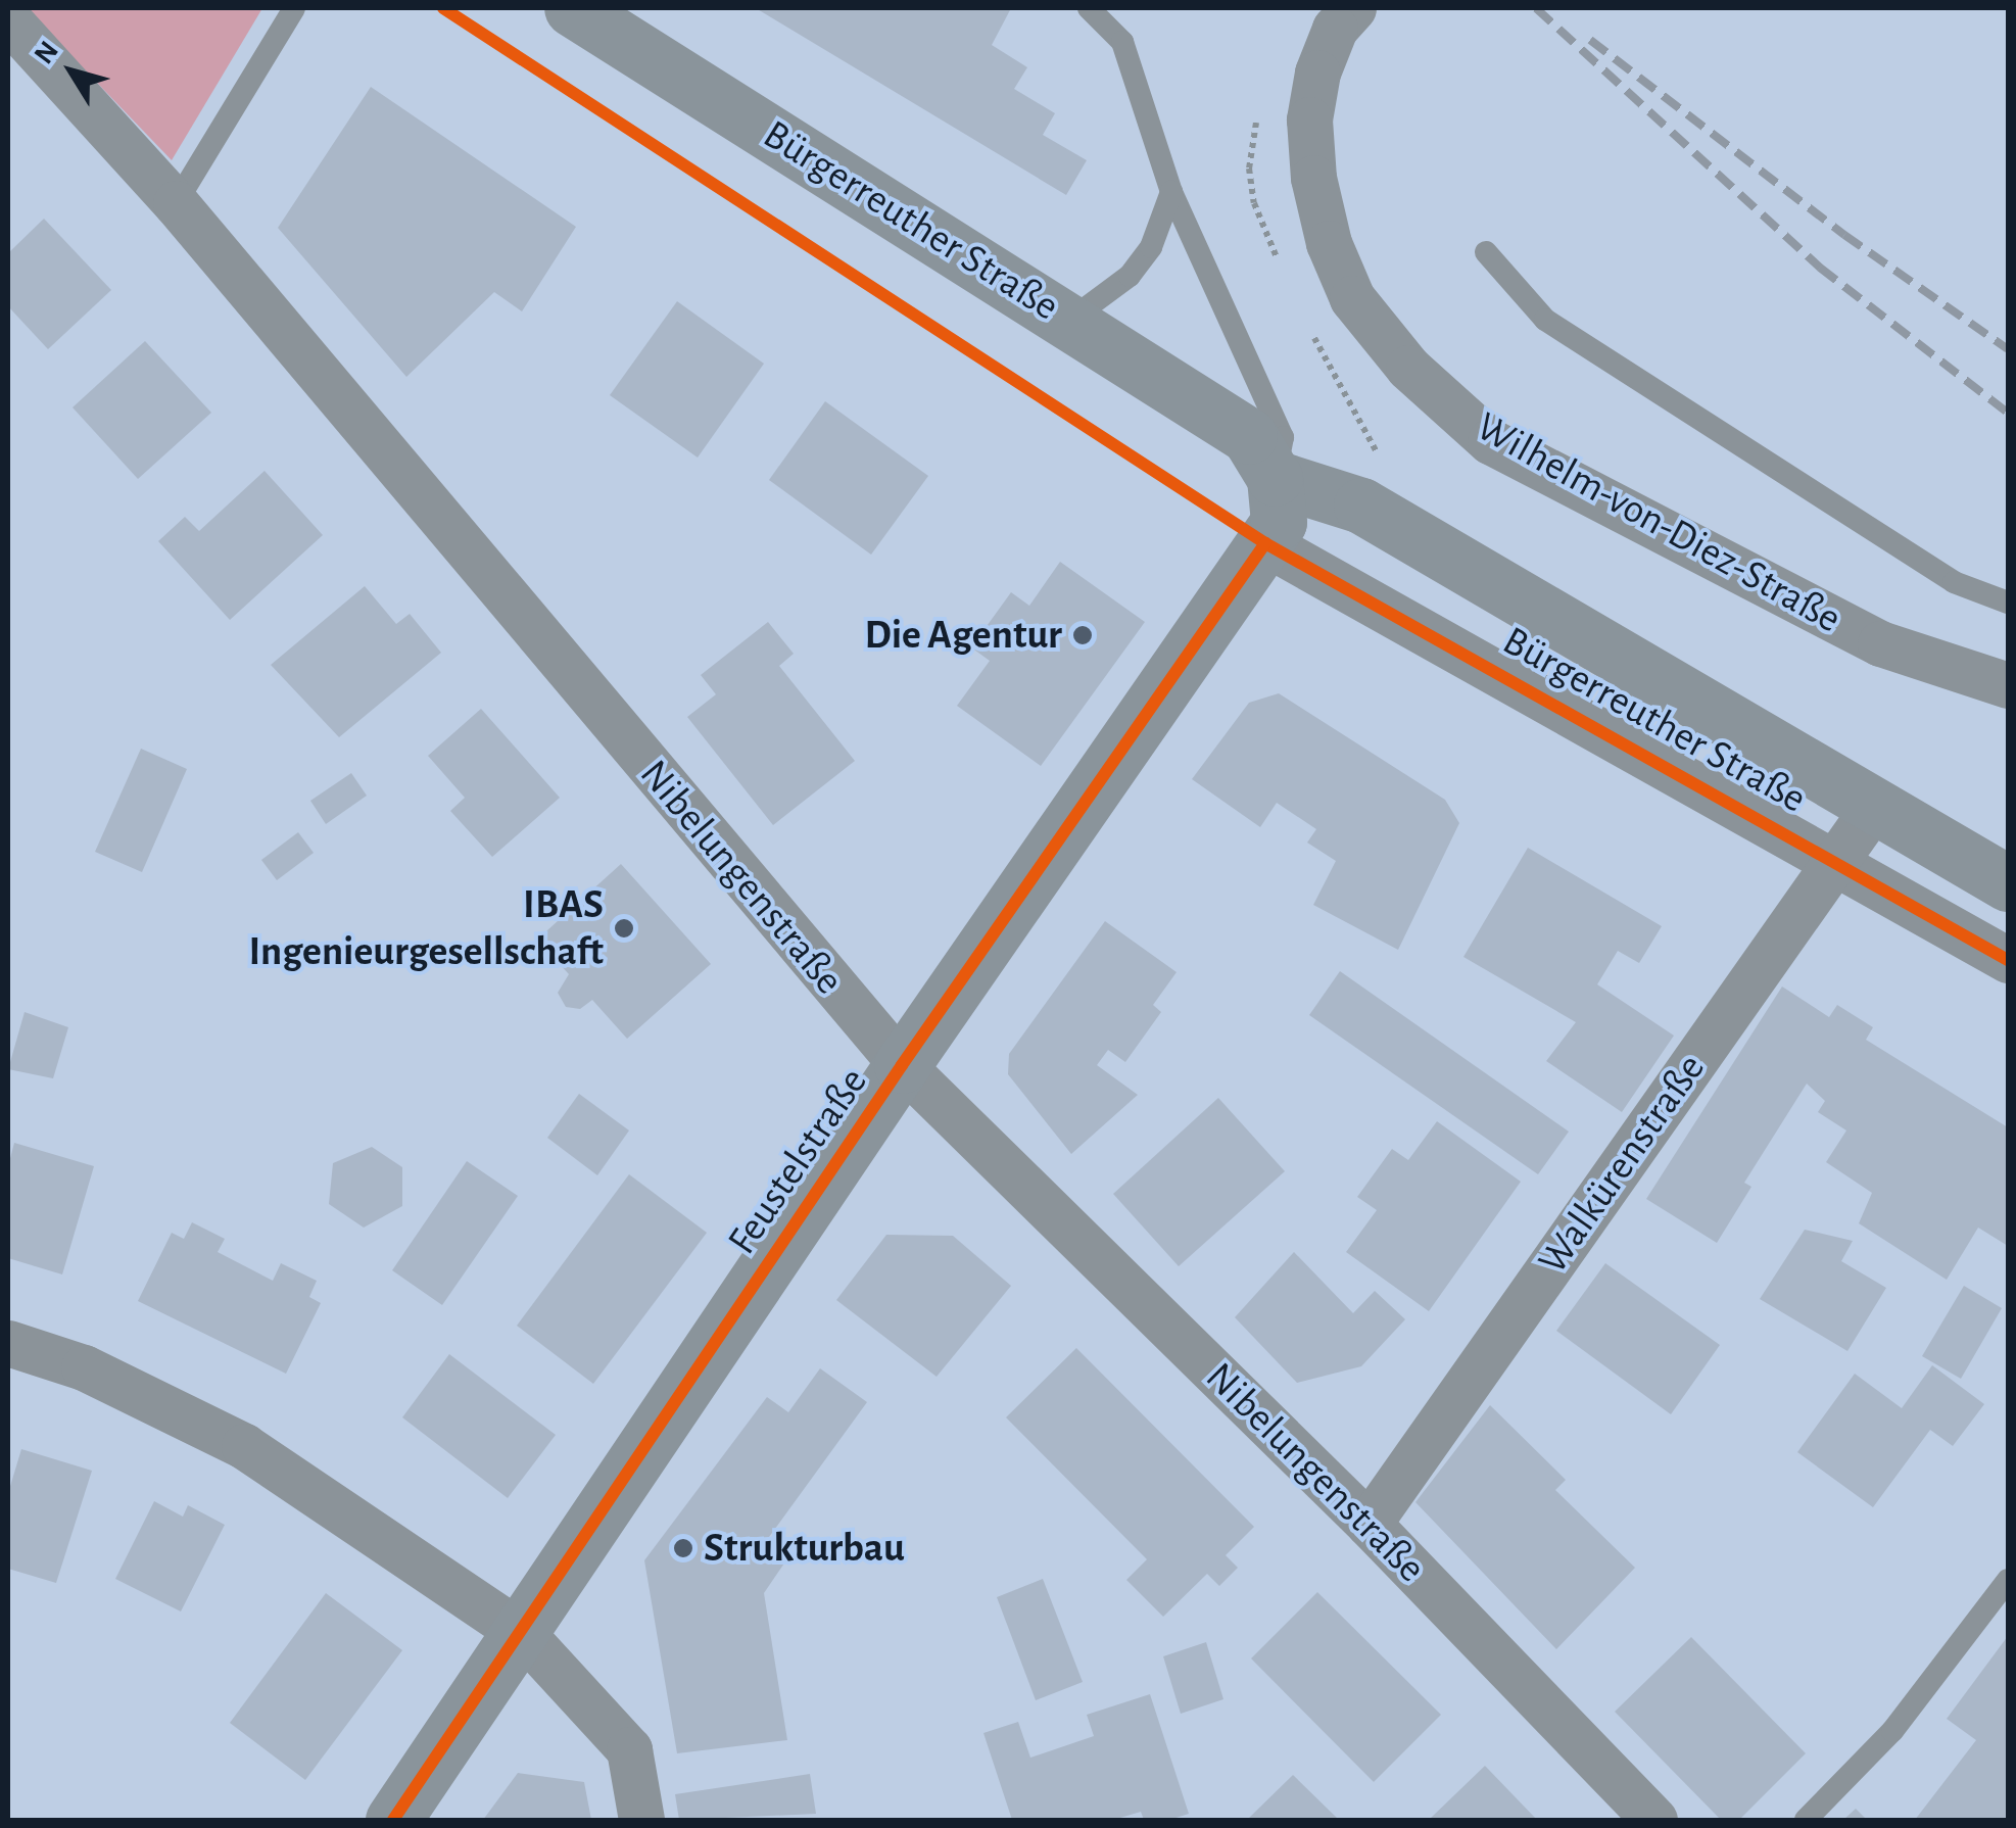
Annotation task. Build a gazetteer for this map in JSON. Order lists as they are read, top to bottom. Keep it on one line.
{"streets":{"main road":["Bürgerreuther Straße","Feustelstraße"],"street":["Wilhelm-von-Diez-Straße","Nibelungenstraße","Walkürenstraße"]},"crossings":[["Bürgerreuther Straße","Feustelstraße"],["Bürgerreuther Straße","Walkürenstraße"],["Nibelungenstraße","Feustelstraße"],["Nibelungenstraße","Walkürenstraße"]],"places":["Die Agentur","IBAS Ingenieurgesellschaft","Strukturbau"],"north":"top left"}
